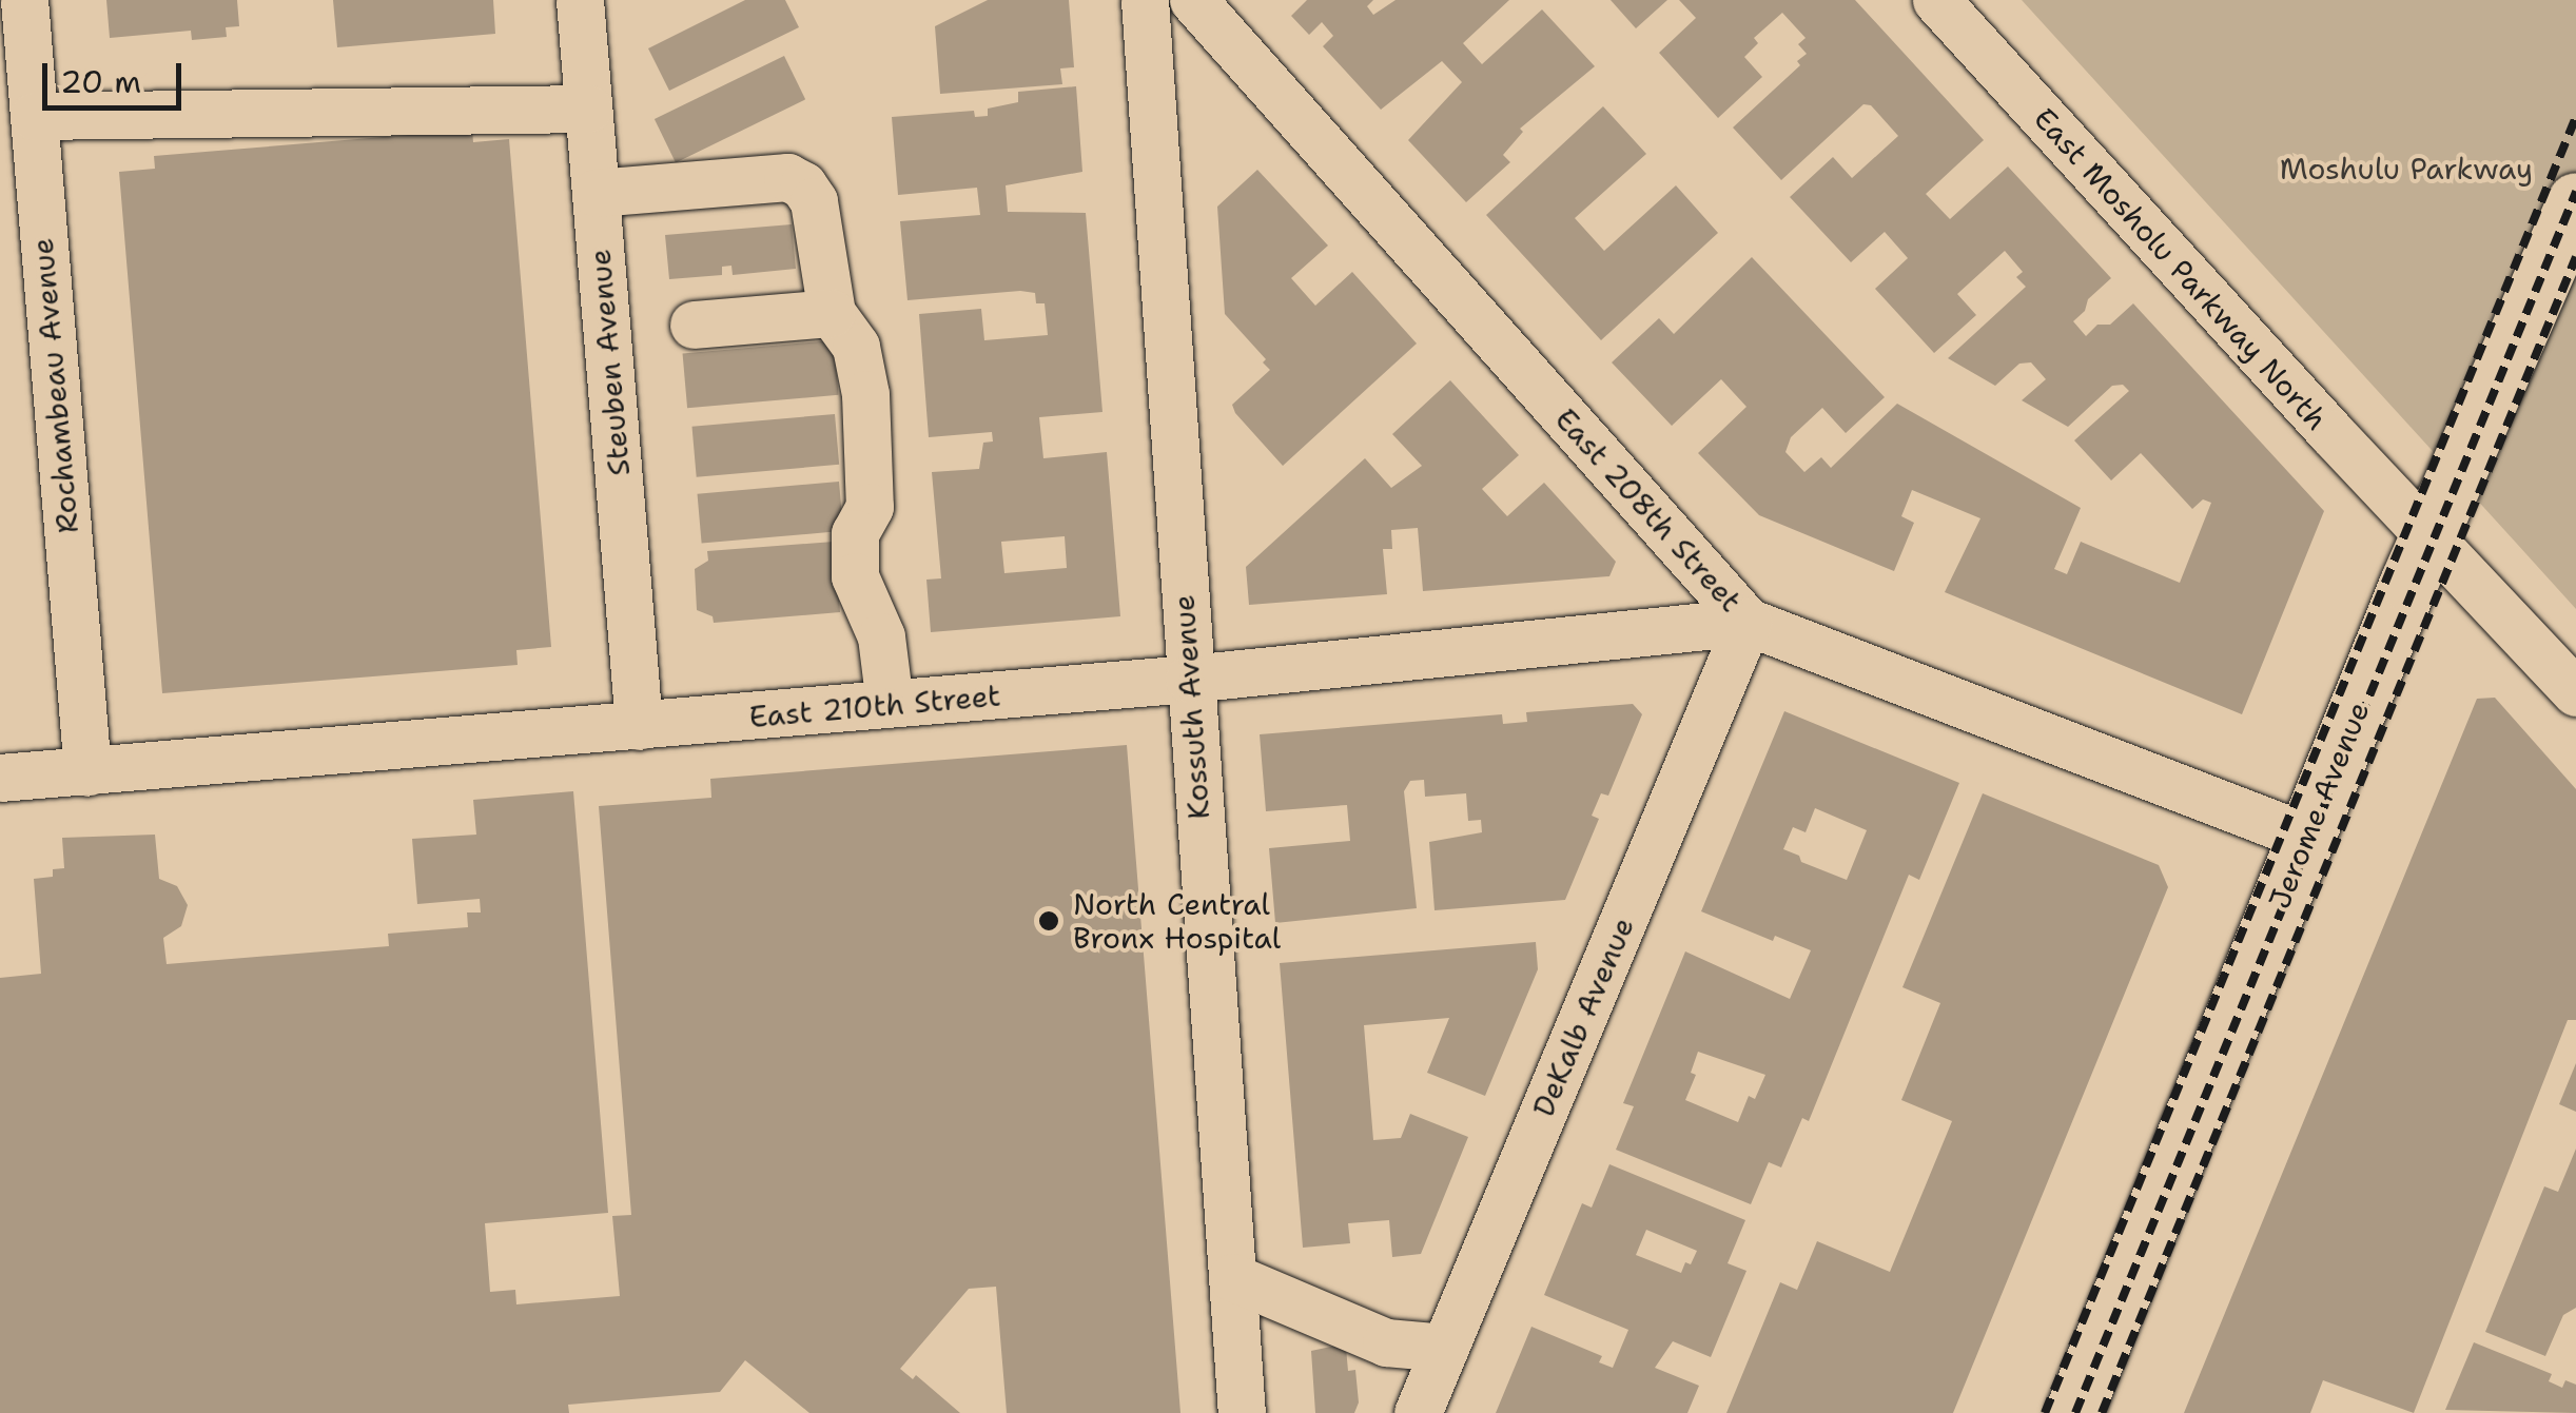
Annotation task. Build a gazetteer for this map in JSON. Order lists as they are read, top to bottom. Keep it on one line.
{"streets":{"main road":["Jerome Avenue"],"street":["East Mosholu Parkway North","Steuben Avenue","Rochambeau Avenue","East 208th Street","East 210th Street","Kossuth Avenue","DeKalb Avenue"]},"crossings":[["East Mosholu Parkway North","Jerome Avenue"],["Steuben Avenue","East 210th Street"],["Rochambeau Avenue","East 210th Street"],["East 208th Street","East 210th Street"],["East 208th Street","Jerome Avenue"],["East 208th Street","DeKalb Avenue"],["East 210th Street","Kossuth Avenue"],["East 210th Street","DeKalb Avenue"]],"parks":["Moshulu Parkway"],"places":["North Central Bronx Hospital"],"scale_bar":"20 m"}
